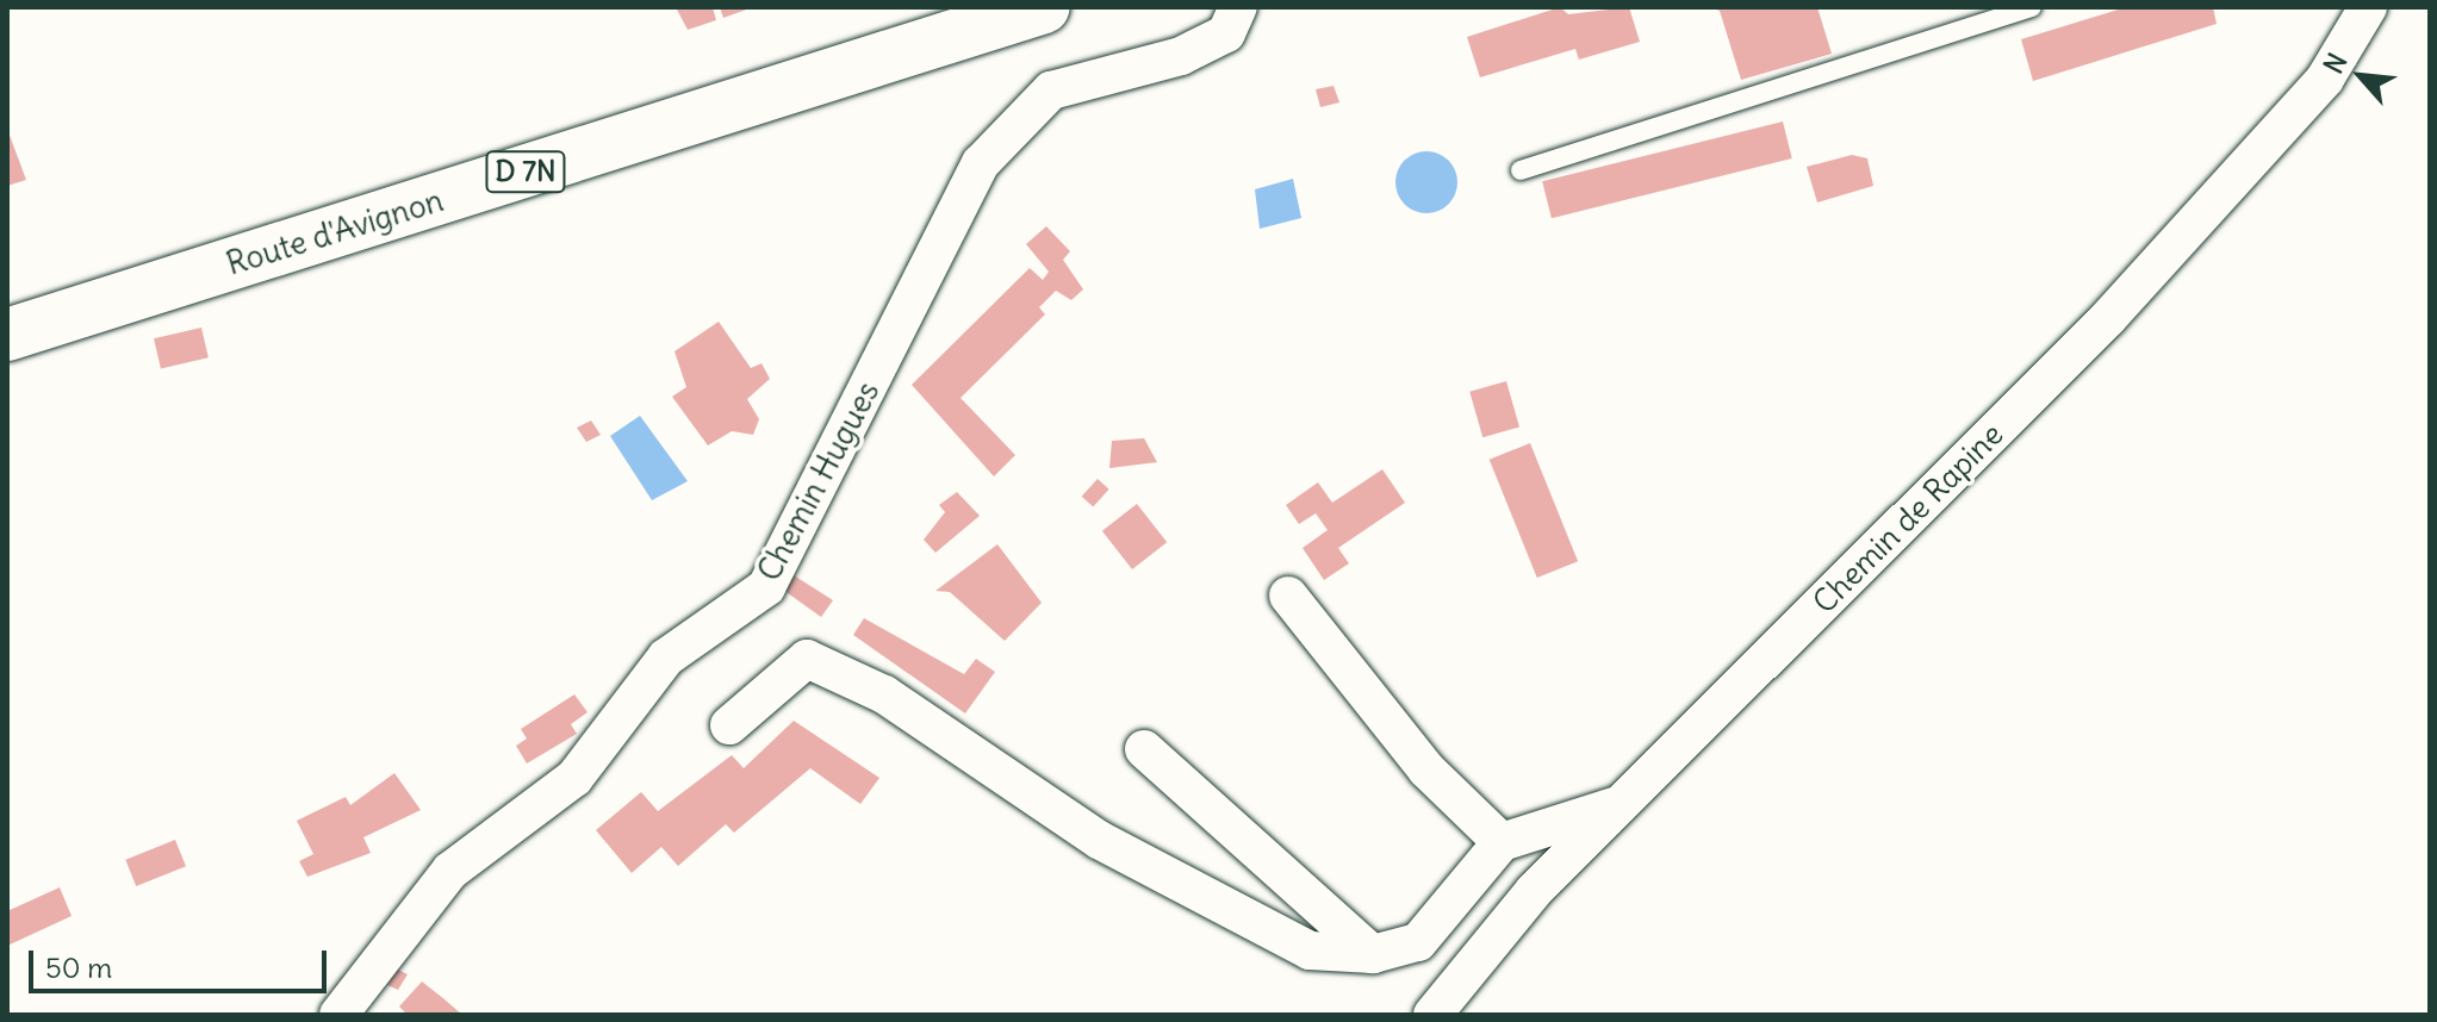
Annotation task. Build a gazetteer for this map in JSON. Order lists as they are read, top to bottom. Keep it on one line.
{"streets":{"main road":["D 7N","Route d'Avignon"],"street":["Chemin Hugues","Chemin de Rapine"]},"scale_bar":"50 m","north":"top left"}
